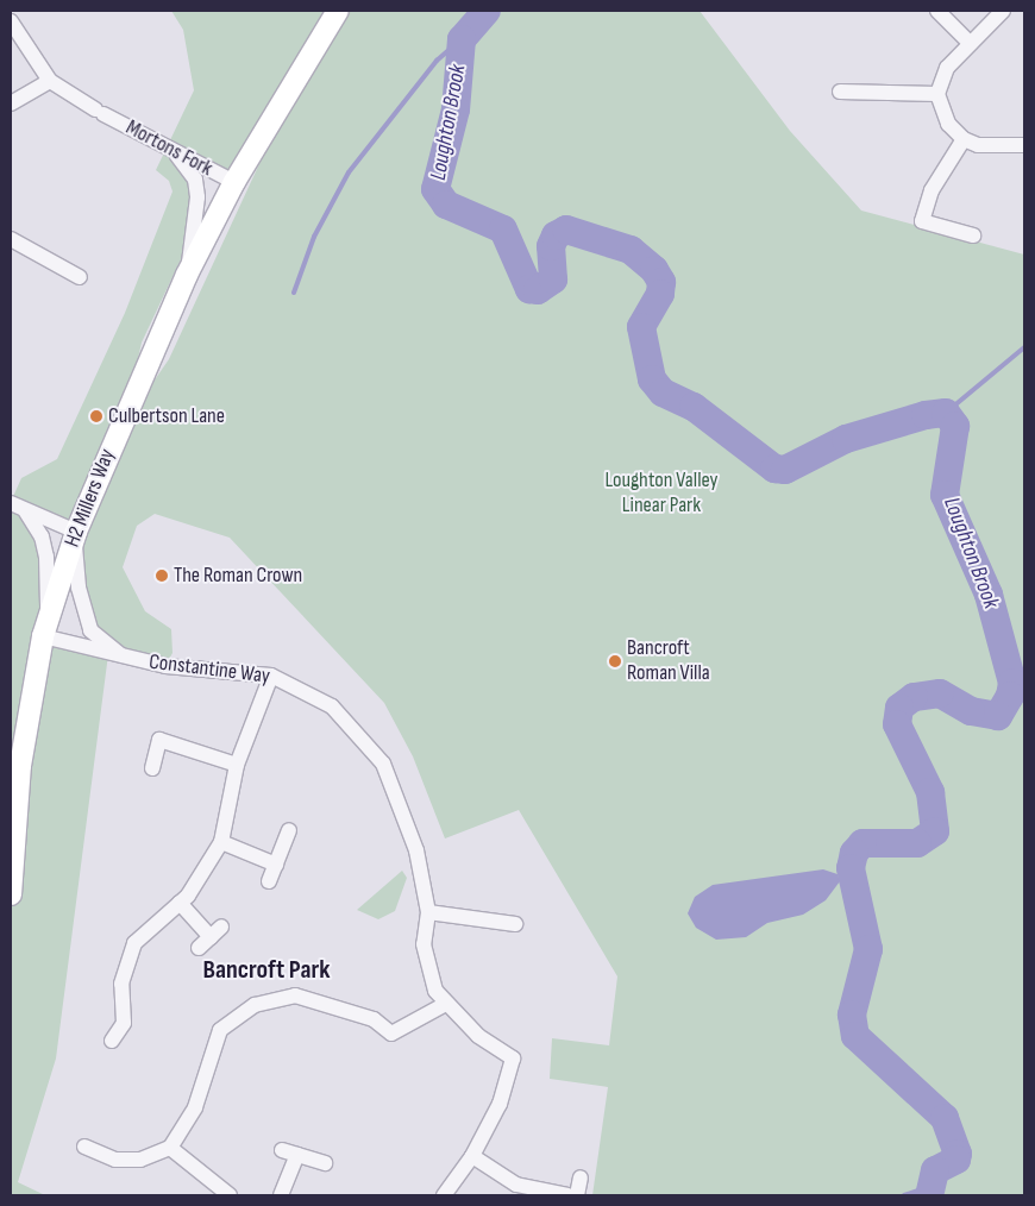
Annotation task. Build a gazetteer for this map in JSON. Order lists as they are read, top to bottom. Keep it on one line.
{"streets":{"street":["Mortons Fork","H2 Millers Way","Constantine Way"]},"crossings":[["Mortons Fork","H2 Millers Way"],["H2 Millers Way","Constantine Way"]],"districts":["Bancroft Park"],"water":["Loughton Brook"],"parks":["Loughton Valley Linear Park"],"places":["Culbertson Lane","The Roman Crown","Bancroft Roman Villa"]}
